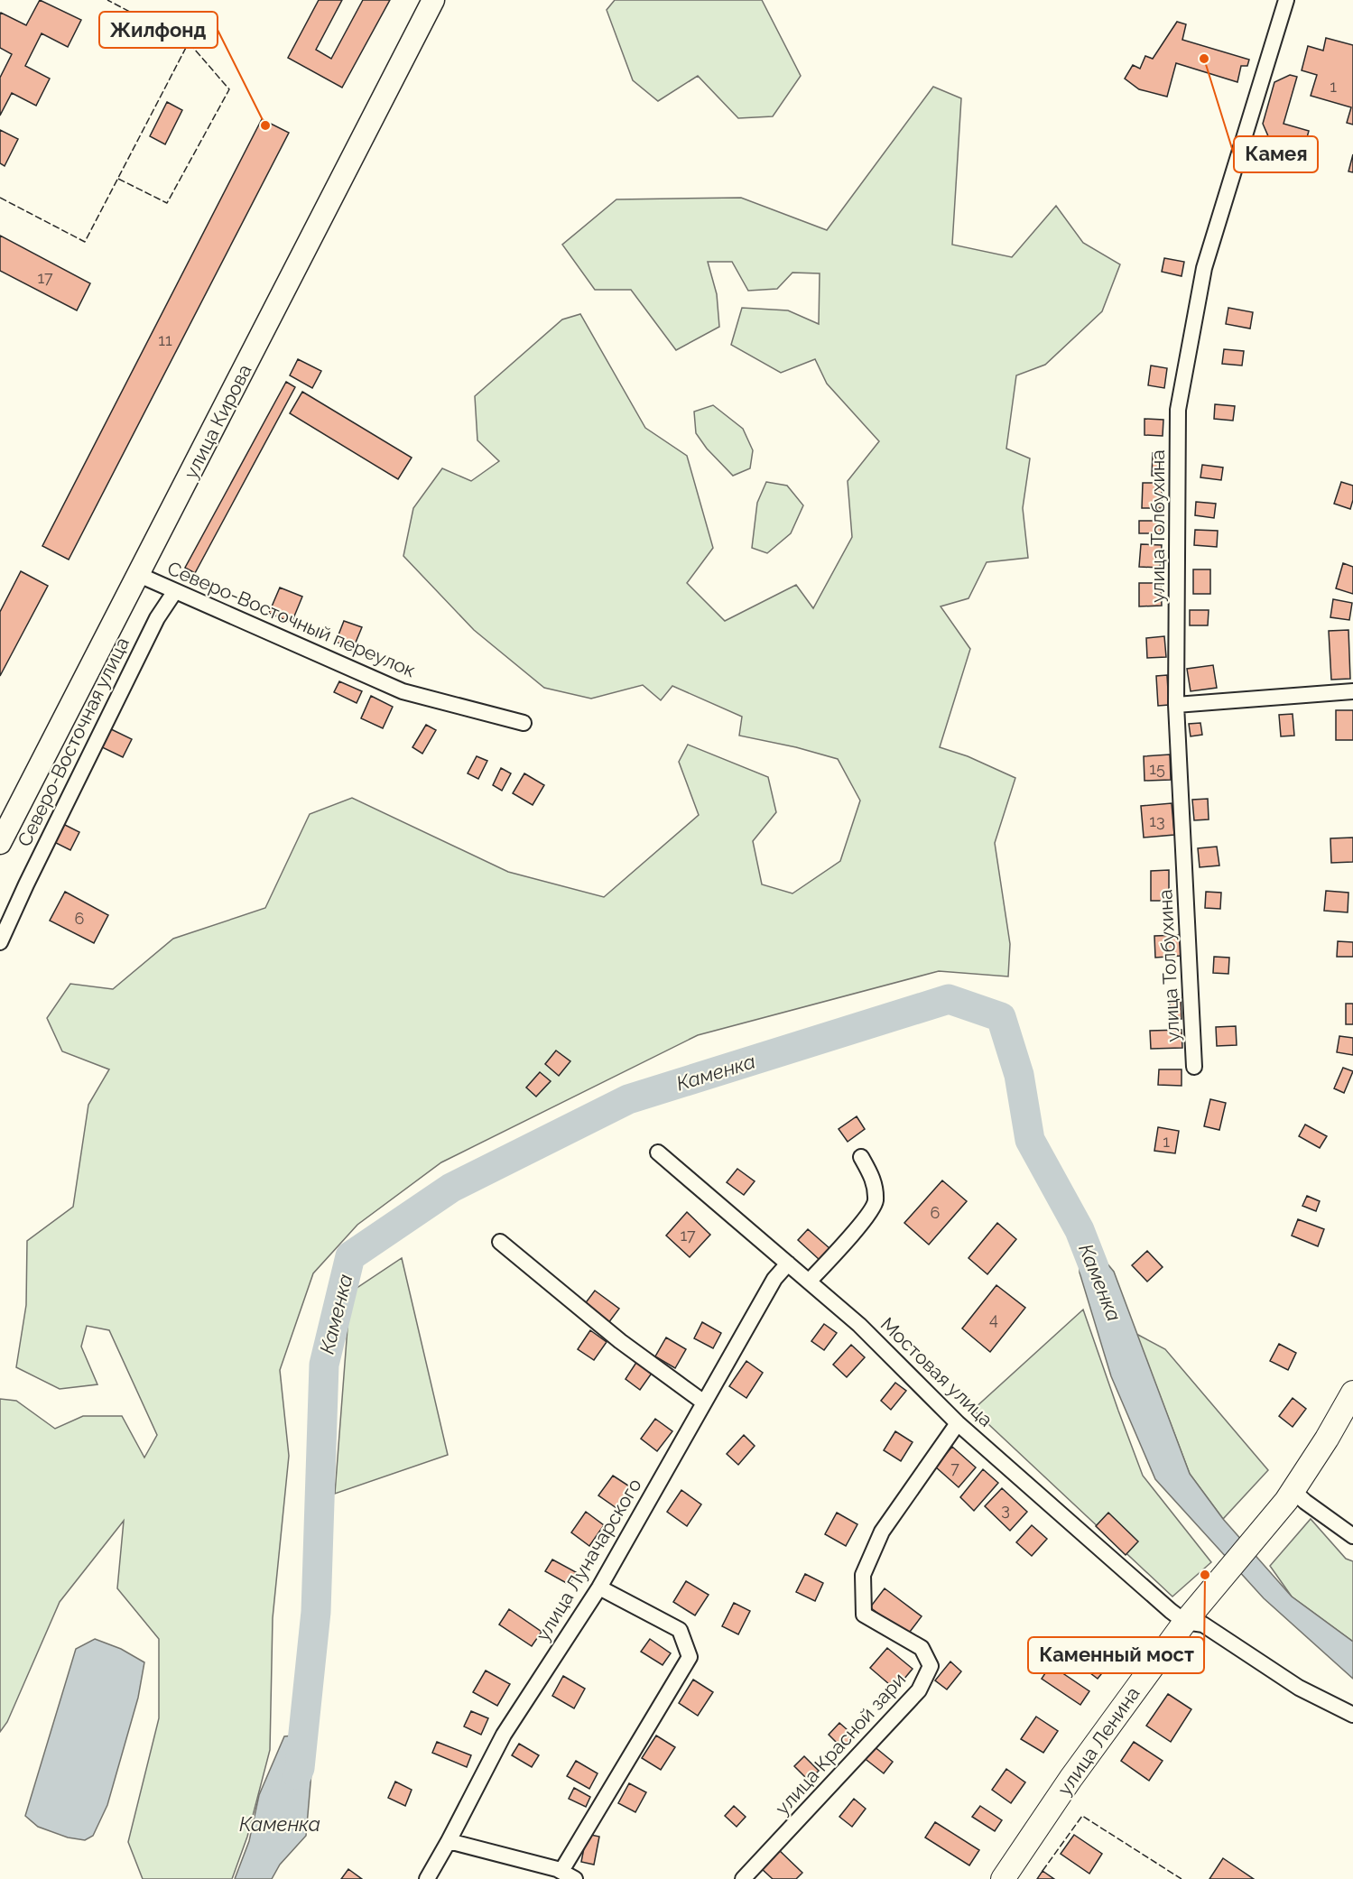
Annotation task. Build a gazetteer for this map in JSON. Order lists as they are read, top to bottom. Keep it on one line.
{"streets":{"main road":["улица Ленина"],"street":["улица Кирова","улица Толбухина","Северо-Восточный переулок","Северо-Восточная улица","Мостовая улица","улица Луначарского","улица Красной зари"]},"crossings":[["улица Кирова","Северо-Восточный переулок"],["Северо-Восточный переулок","Северо-Восточная улица"],["Мостовая улица","улица Луначарского"],["Мостовая улица","улица Ленина"],["Мостовая улица","улица Красной зари"]],"water":["Каменка"],"places":["Камея","Жилфонд","Каменный мост"],"house_numbers":["1","17","11","15","13","6","1","6","17","4","7","3"]}
